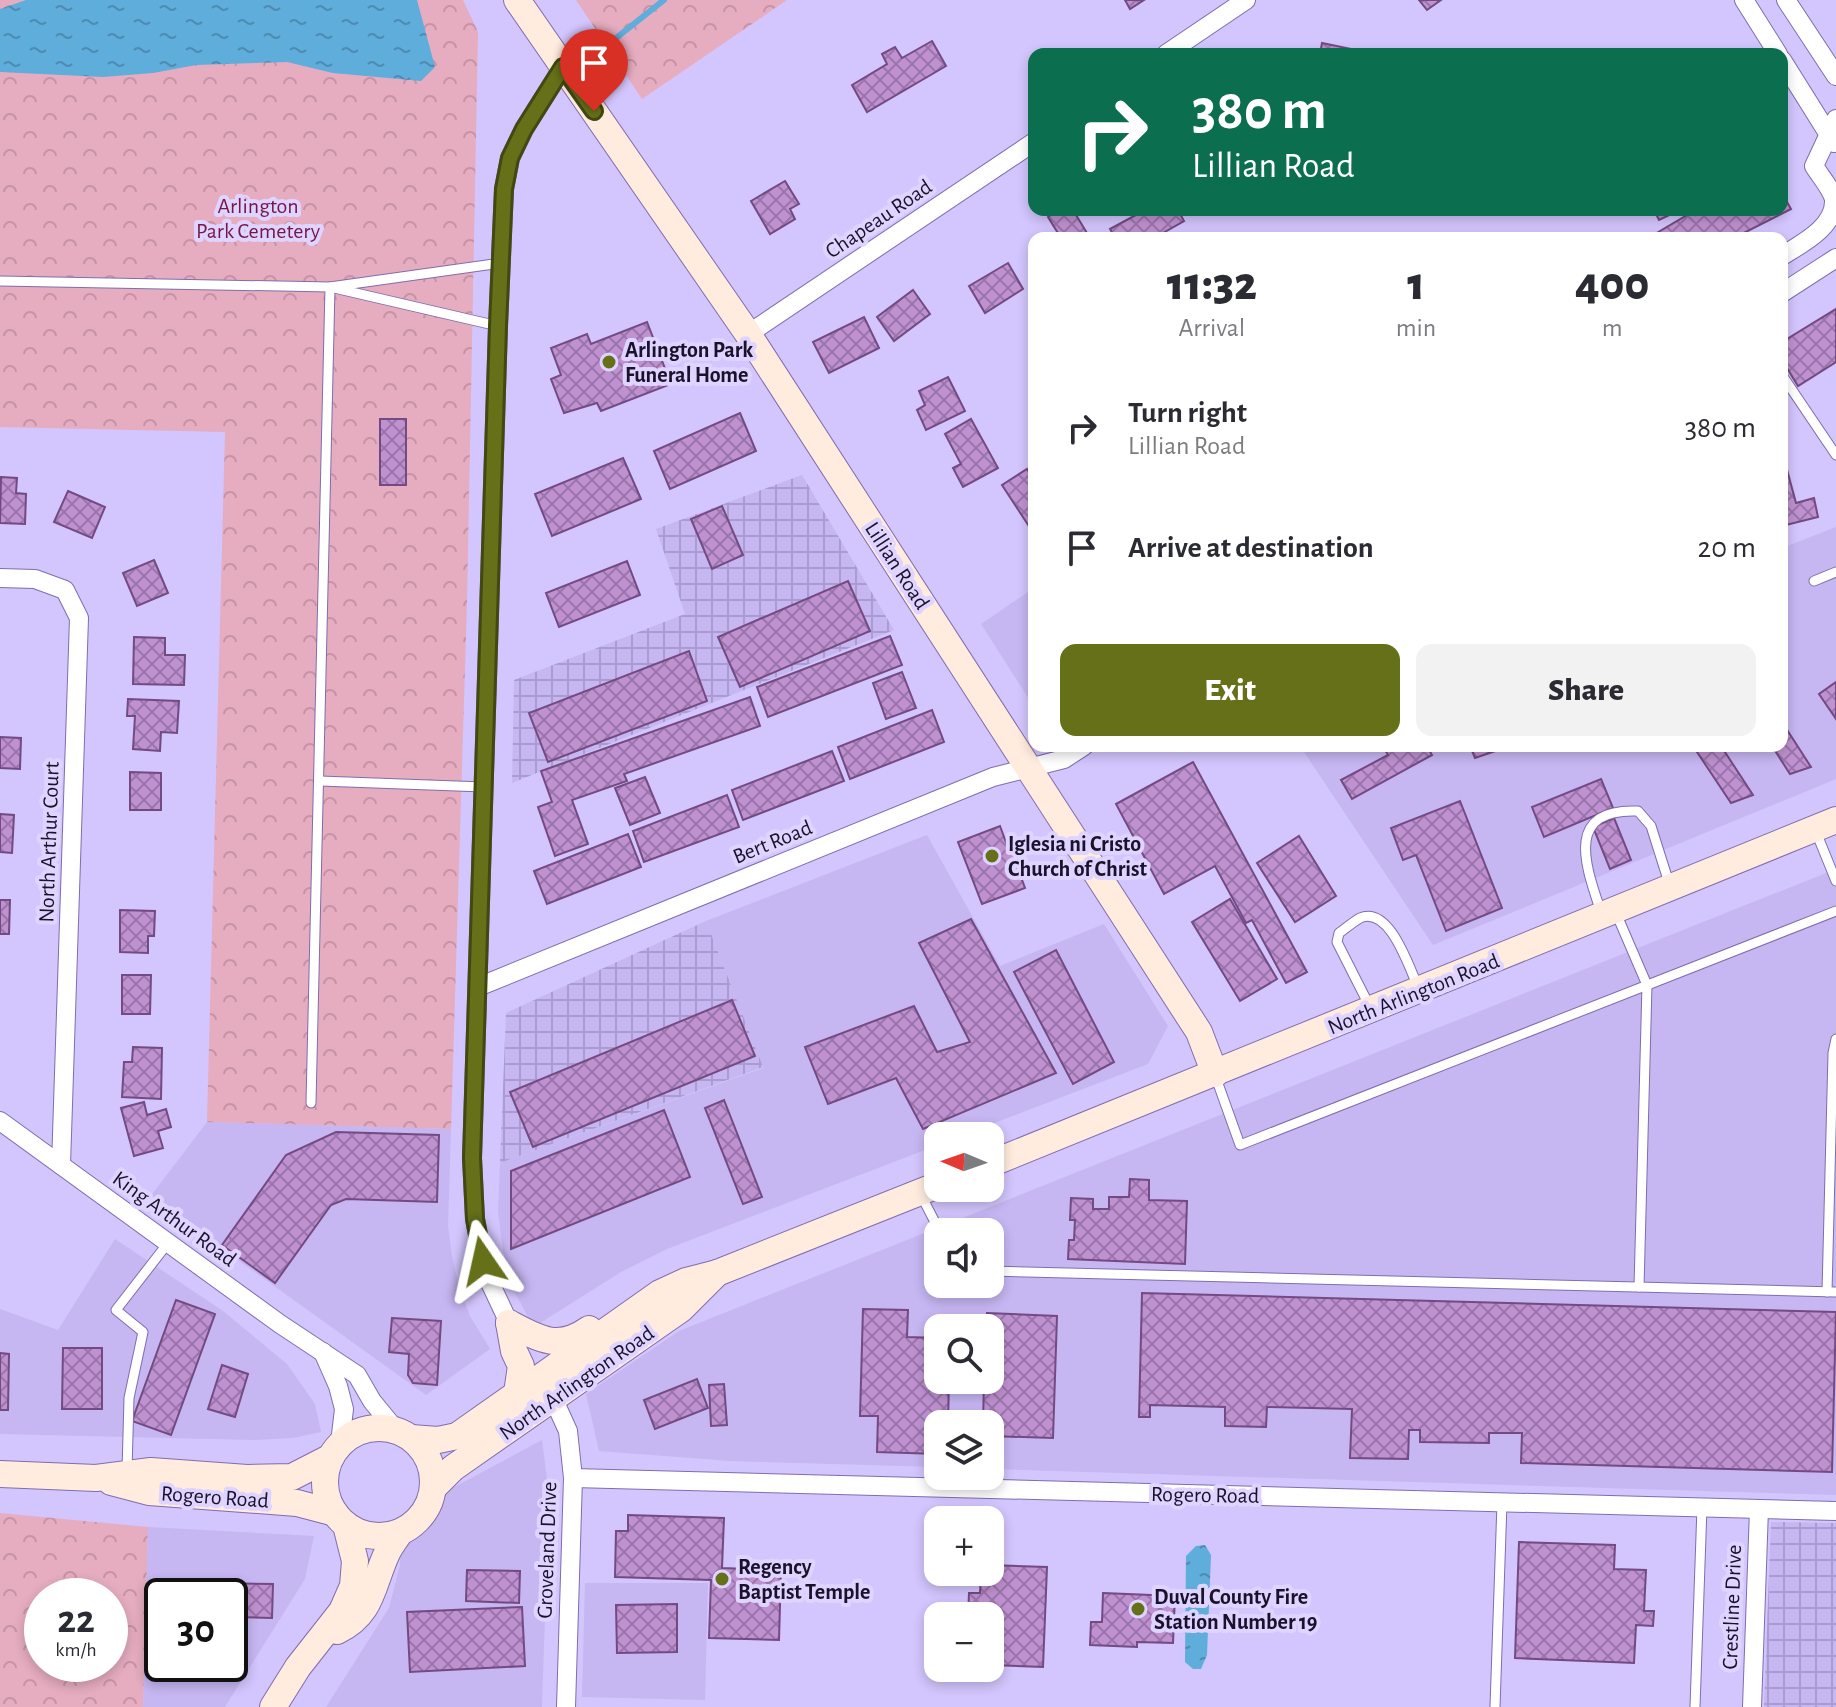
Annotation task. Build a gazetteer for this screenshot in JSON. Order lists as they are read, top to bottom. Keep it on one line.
{"streets":{"main road":["Lillian Road","North Arlington Road","Rogero Road"],"street":["Chapeau Road","Bert Road","North Arthur Court","King Arthur Road","Groveland Drive","Crestline Drive"]},"crossings":[["Chapeau Road","Lillian Road"],["Lillian Road","Bert Road"],["Lillian Road","North Arlington Road"],["North Arthur Court","King Arthur Road"],["North Arlington Road","King Arthur Road"],["North Arlington Road","Rogero Road"],["North Arlington Road","Groveland Drive"],["King Arthur Road","Rogero Road"],["Rogero Road","Groveland Drive"],["Rogero Road","Crestline Drive"]],"parks":["Arlington Park Cemetery"],"places":["Arlington Park Funeral Home","Iglesia ni Cristo Church of Christ","Regency Baptist Temple","Duval County Fire Station Number 19"],"north":"left","page":{"turn":["380 m","Lillian Road"],"eta":["11:32","Arrival","1","min","400","m"],"list":[{"name":"Turn right","note":"Lillian Road","value":"380 m"},{"name":"Arrive at destination","value":"20 m"}],"buttons":["Exit","Share"],"map_buttons":["+","−"],"speed":"22 km/h","limit":"30"}}
